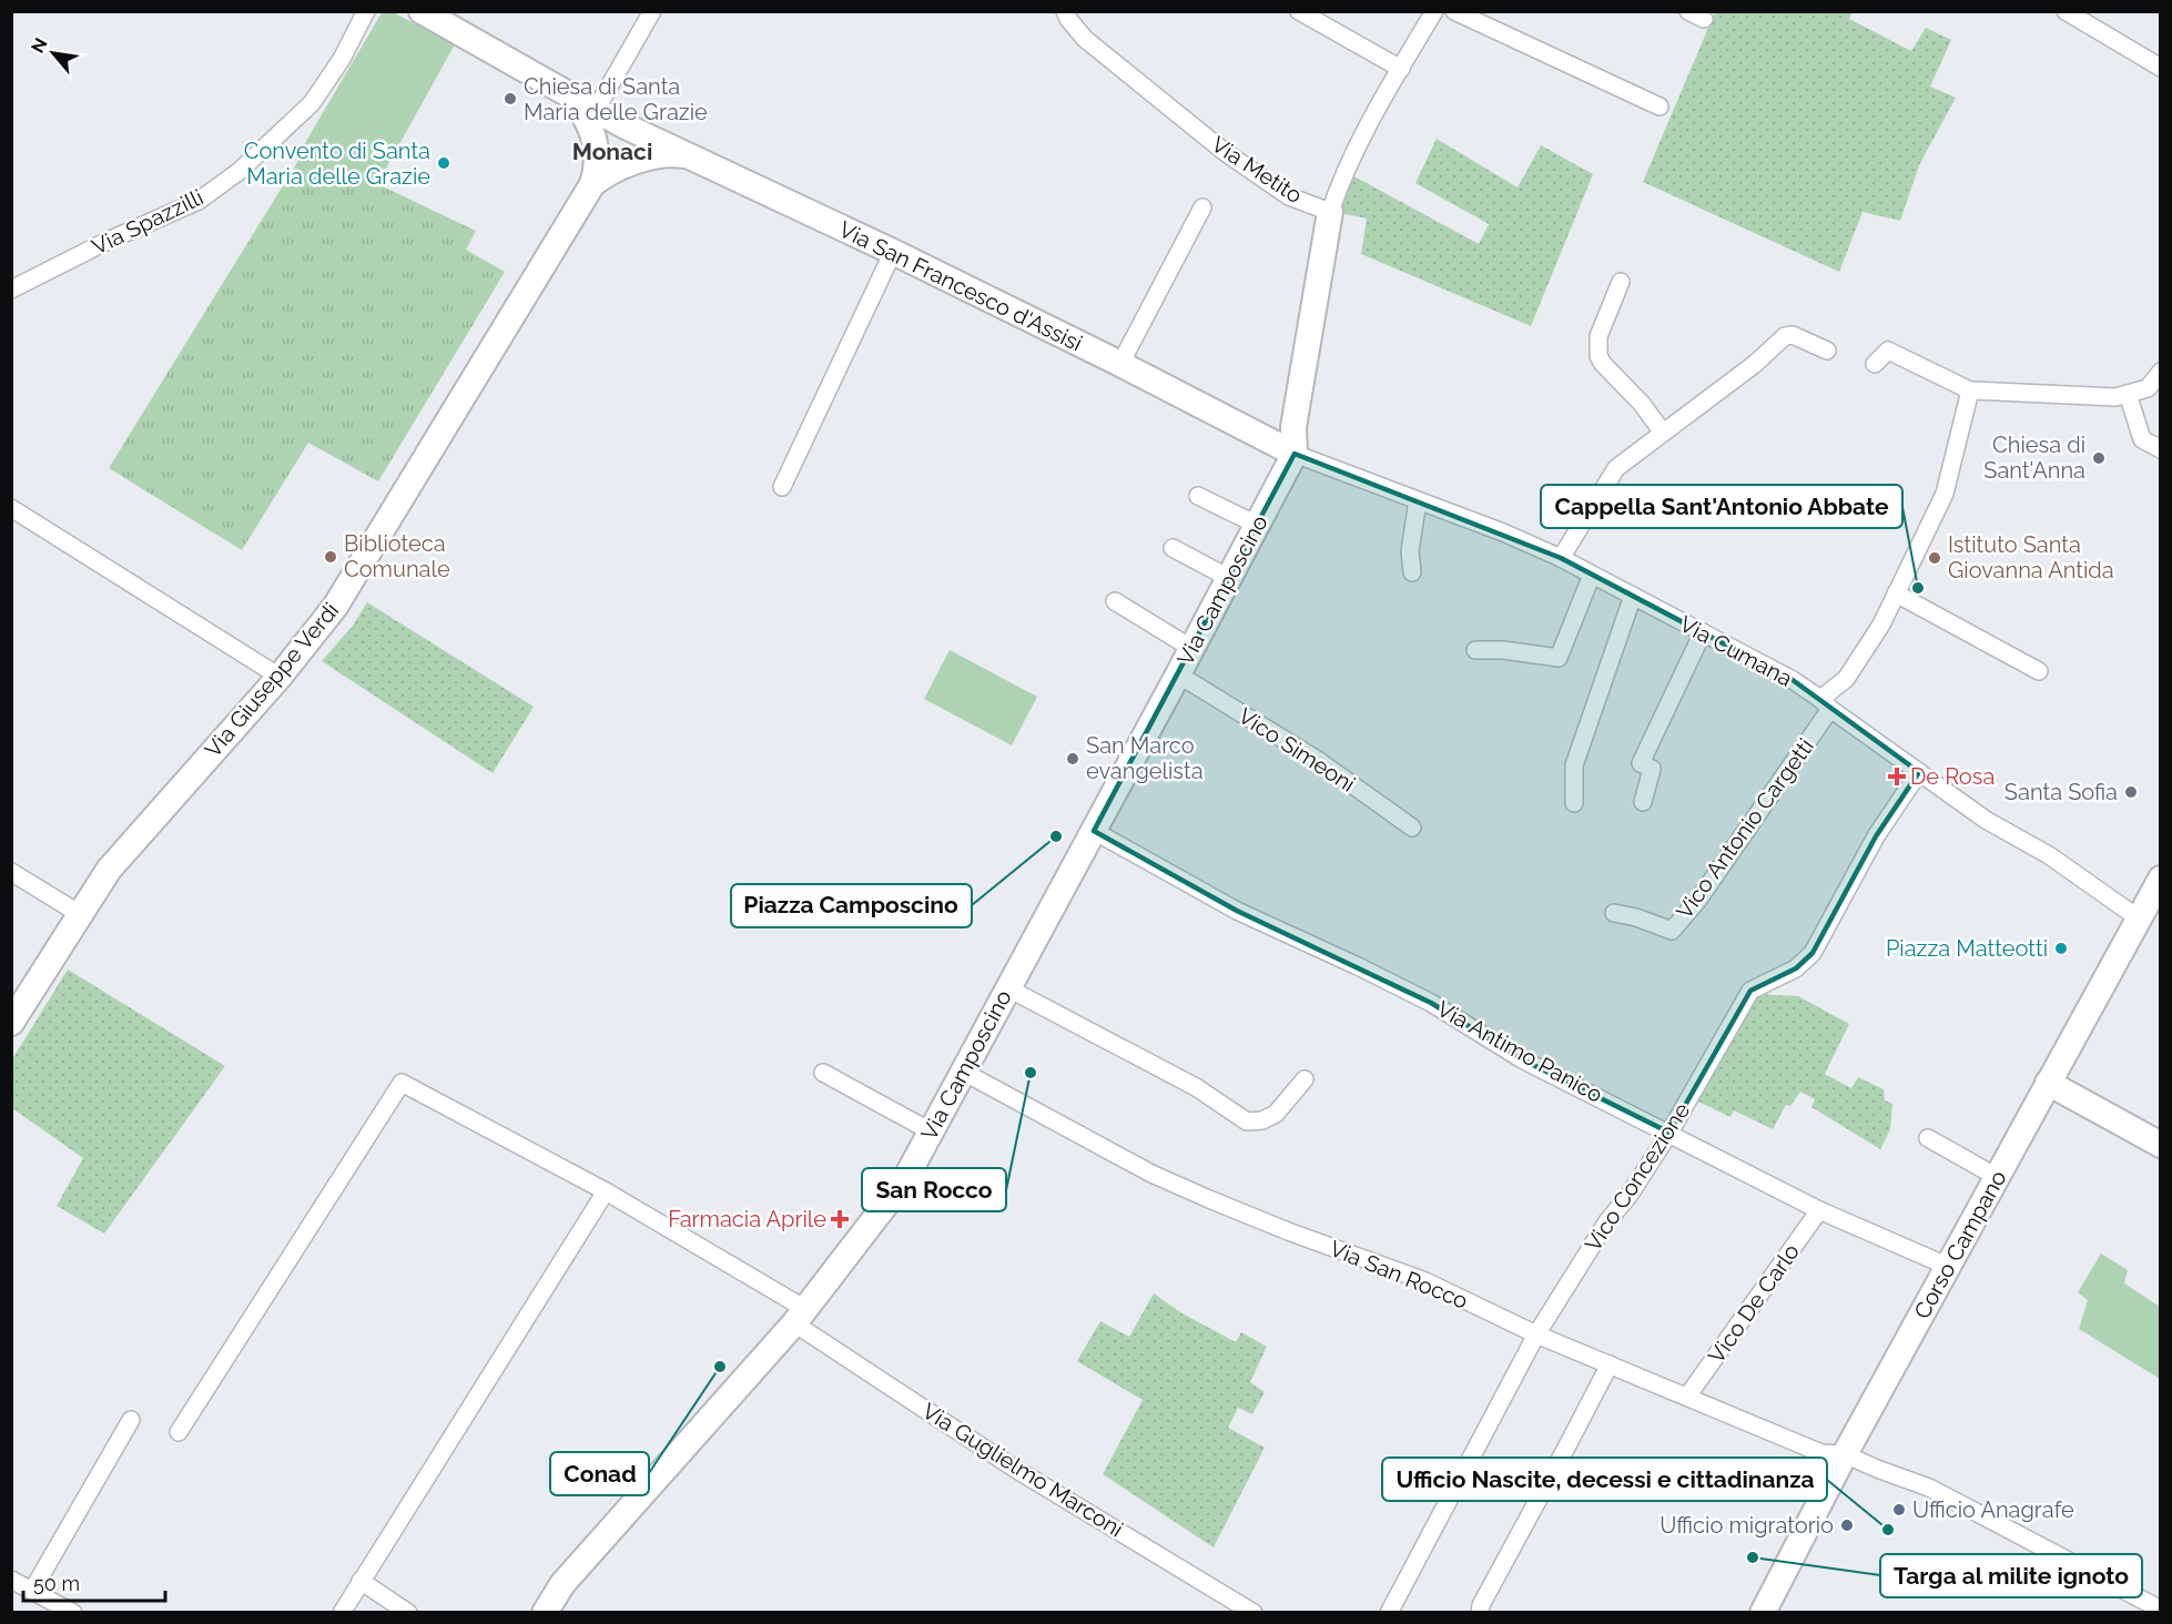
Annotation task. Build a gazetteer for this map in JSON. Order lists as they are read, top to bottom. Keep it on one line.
{"streets":{"street":["Via Metito","Via Spazzilli","Via San Francesco d'Assisi","Via Camposcino","Via Cumana","Via Giuseppe Verdi","Vico Simeoni","Vico Antonio Cargetti","Via Antimo Panico","Vico Concezione","Corso Campano","Via San Rocco","Vico De Carlo","Via Guglielmo Marconi"]},"crossings":[["Via San Francesco d'Assisi","Via Camposcino"],["Via San Francesco d'Assisi","Via Cumana"],["Via San Francesco d'Assisi","Via Giuseppe Verdi"],["Via Camposcino","Via Cumana"],["Via Camposcino","Vico Simeoni"],["Via Camposcino","Via Antimo Panico"],["Via Camposcino","Via San Rocco"],["Via Camposcino","Via Guglielmo Marconi"],["Via Cumana","Vico Antonio Cargetti"],["Via Cumana","Vico Concezione"],["Via Cumana","Corso Campano"],["Via Antimo Panico","Vico Concezione"],["Via Antimo Panico","Corso Campano"],["Via Antimo Panico","Vico De Carlo"],["Vico Concezione","Via San Rocco"],["Corso Campano","Via San Rocco"],["Via San Rocco","Vico De Carlo"]],"districts":["Monaci"],"places":{"other":["Chiesa di Santa Maria delle Grazie","Convento di Santa Maria delle Grazie","Chiesa di Sant'Anna","Biblioteca Comunale","Istituto Santa Giovanna Antida","Cappella Sant'Antonio Abbate","San Marco evangelista","Santa Sofia","Piazza Camposcino","Piazza Matteotti","San Rocco","Conad","Ufficio Anagrafe","Ufficio migratorio","Ufficio Nascite, decessi e cittadinanza","Targa al milite ignoto"],"health":["De Rosa","Farmacia Aprile"]},"scale_bar":"50 m","north":"top left"}
